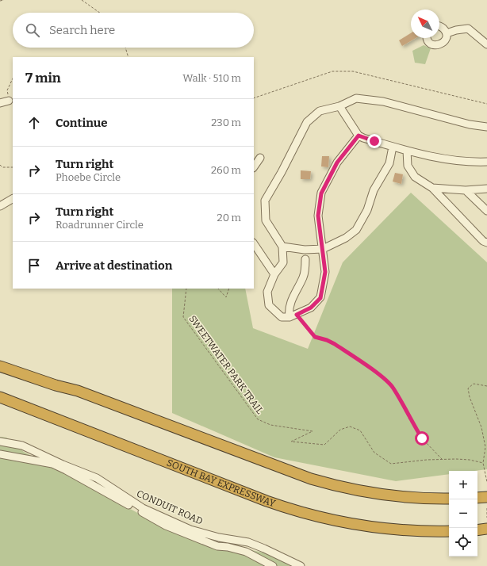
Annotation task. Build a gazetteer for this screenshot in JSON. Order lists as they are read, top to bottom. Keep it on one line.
{"streets":{"highway":["SOUTH BAY EXPRESSWAY"],"street":["CONDUIT ROAD"],"path":["SWEETWATER PARK TRAIL"]},"north":"top left","page":{"search":"Search here","heading":["7 min","Walk · 510 m"],"list":[["Continue","230 m"],["Turn right","Phoebe Circle","260 m"],["Turn right","Roadrunner Circle","20 m"],"Arrive at destination"],"map_buttons":["+","−"]}}
